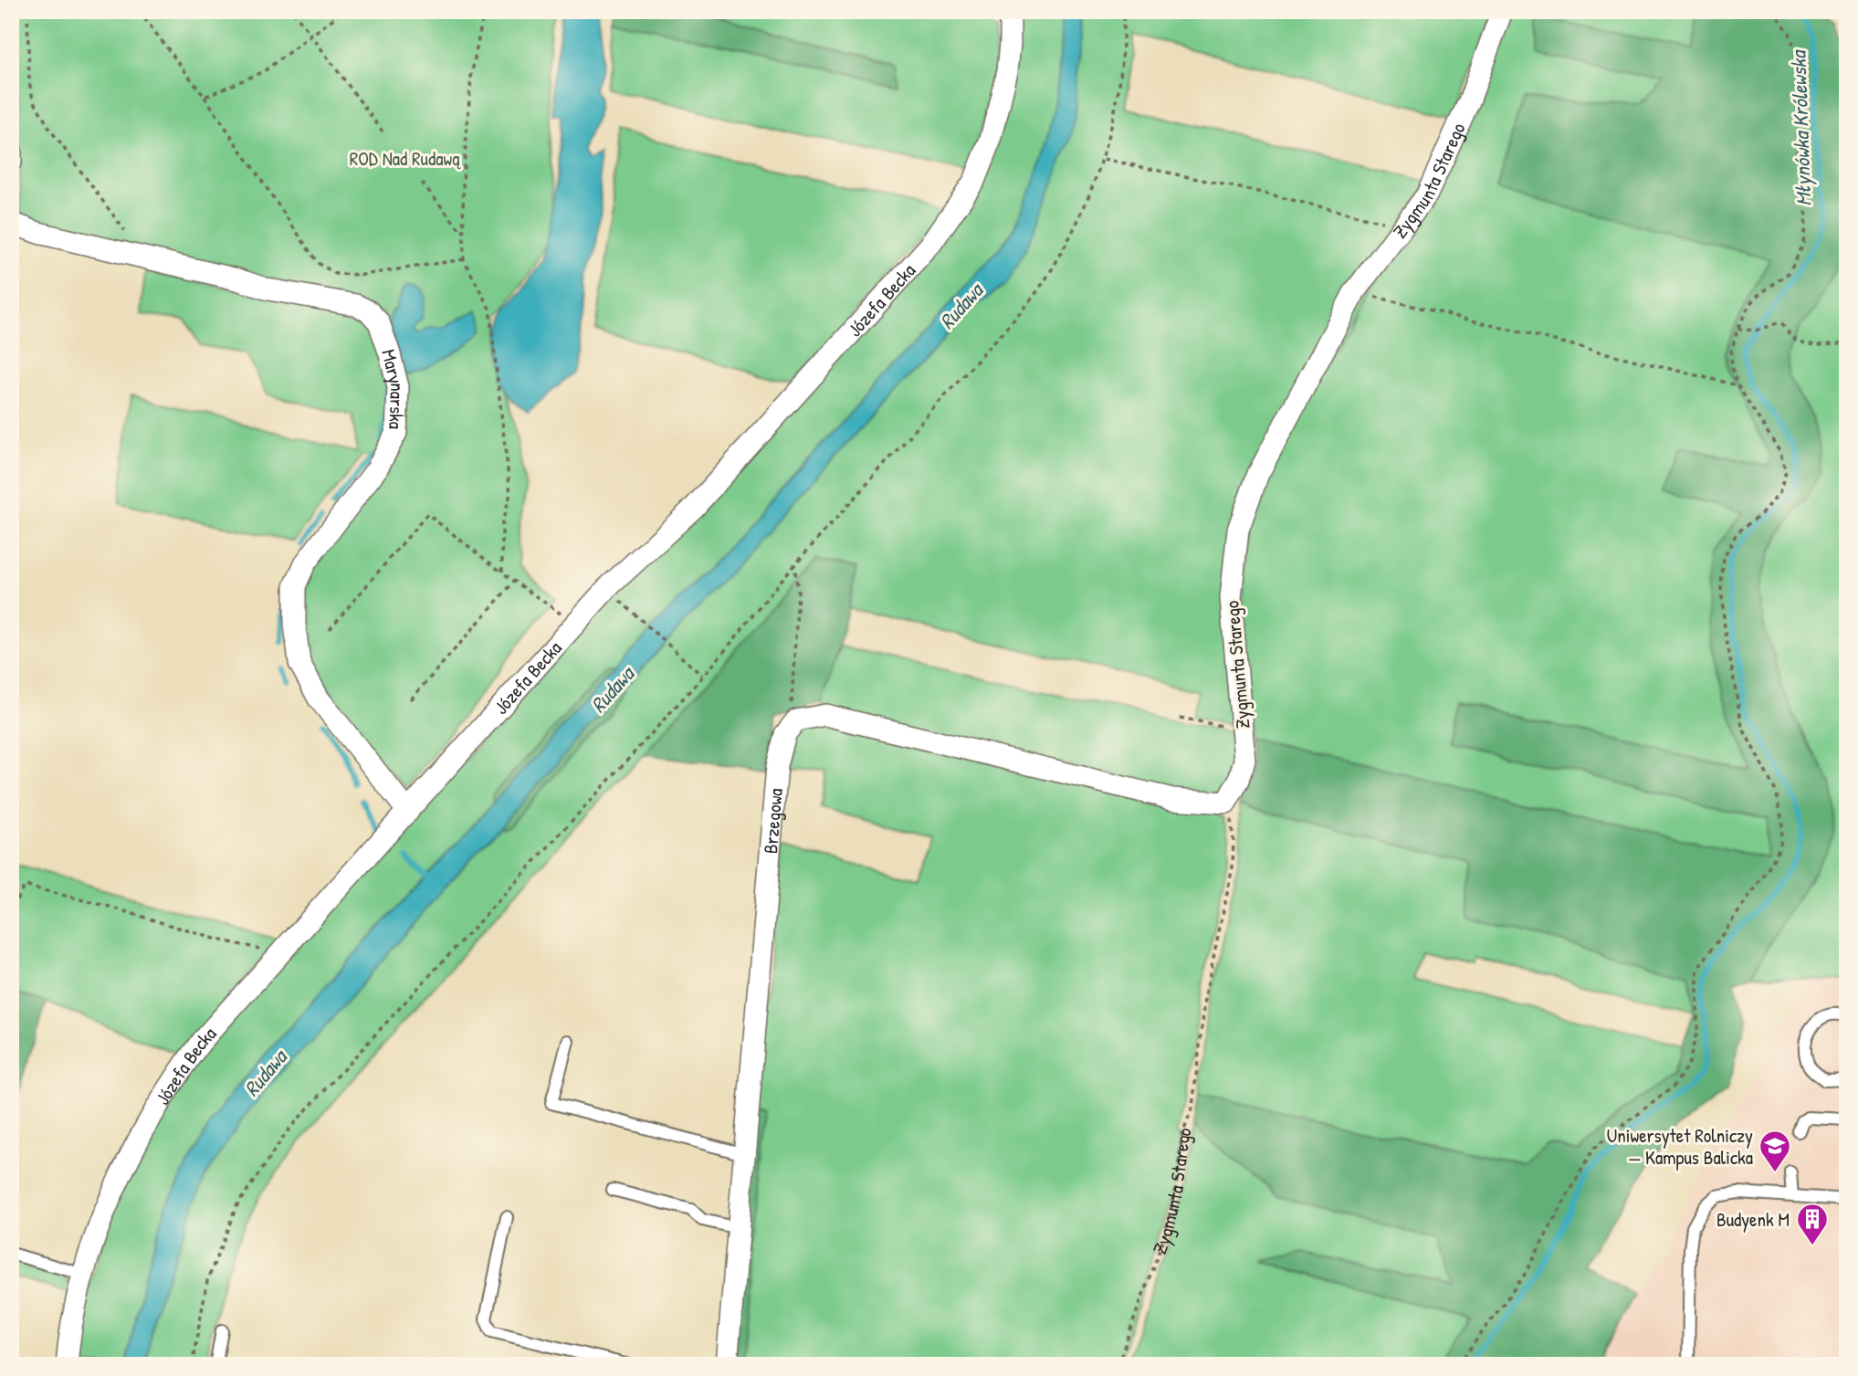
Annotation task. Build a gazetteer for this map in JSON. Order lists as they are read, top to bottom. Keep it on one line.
{"streets":{"street":["Zygmunta Starego","Józefa Becka","Marynarska","Brzegowa"]},"crossings":[["Józefa Becka","Marynarska"]],"water":["Młynówka Królewska","Rudawa"],"parks":["ROD Nad Rudawą"],"places":{"school or university":["Uniwersytet Rolniczy — Kampus Balicka"],"building":["Budyenk M"]}}
